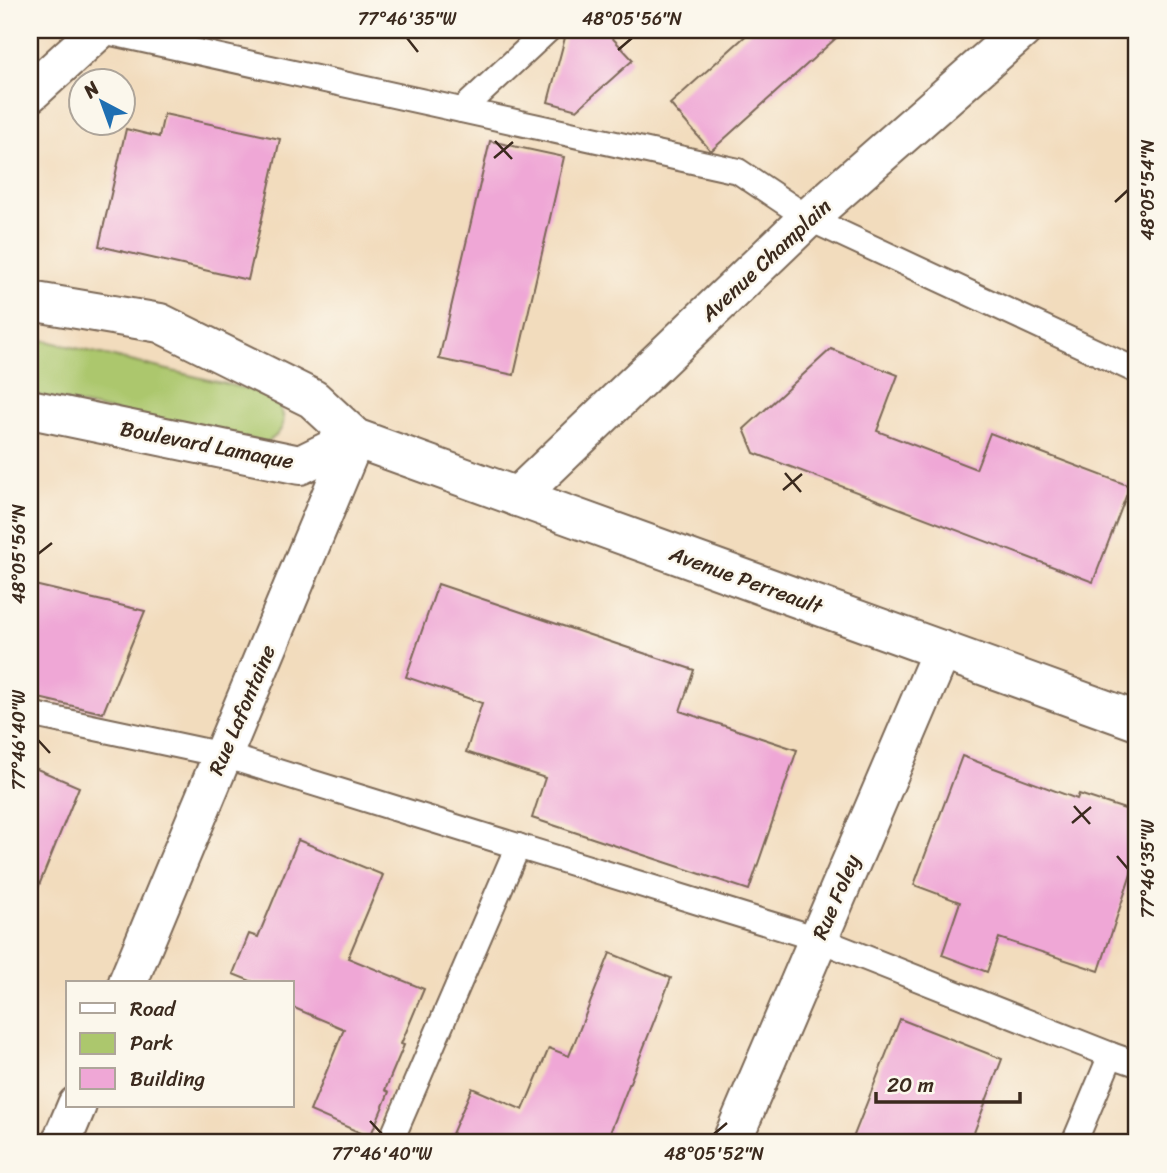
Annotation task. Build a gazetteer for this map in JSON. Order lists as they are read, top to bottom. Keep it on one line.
{"streets":{"street":["Avenue Champlain","Boulevard Lamaque","Avenue Perreault","Rue Lafontaine","Rue Foley"]},"crossings":[["Avenue Champlain","Avenue Perreault"],["Boulevard Lamaque","Avenue Perreault"],["Boulevard Lamaque","Rue Lafontaine"],["Avenue Perreault","Rue Lafontaine"],["Avenue Perreault","Rue Foley"]],"legend":["Road","Park","Building"],"scale_bar":"20 m","north":"top left","coordinates":["77°46'35\"W","48°05'56\"N","48°05'54\"N","77°46'40\"W","48°05'52\"N"]}
